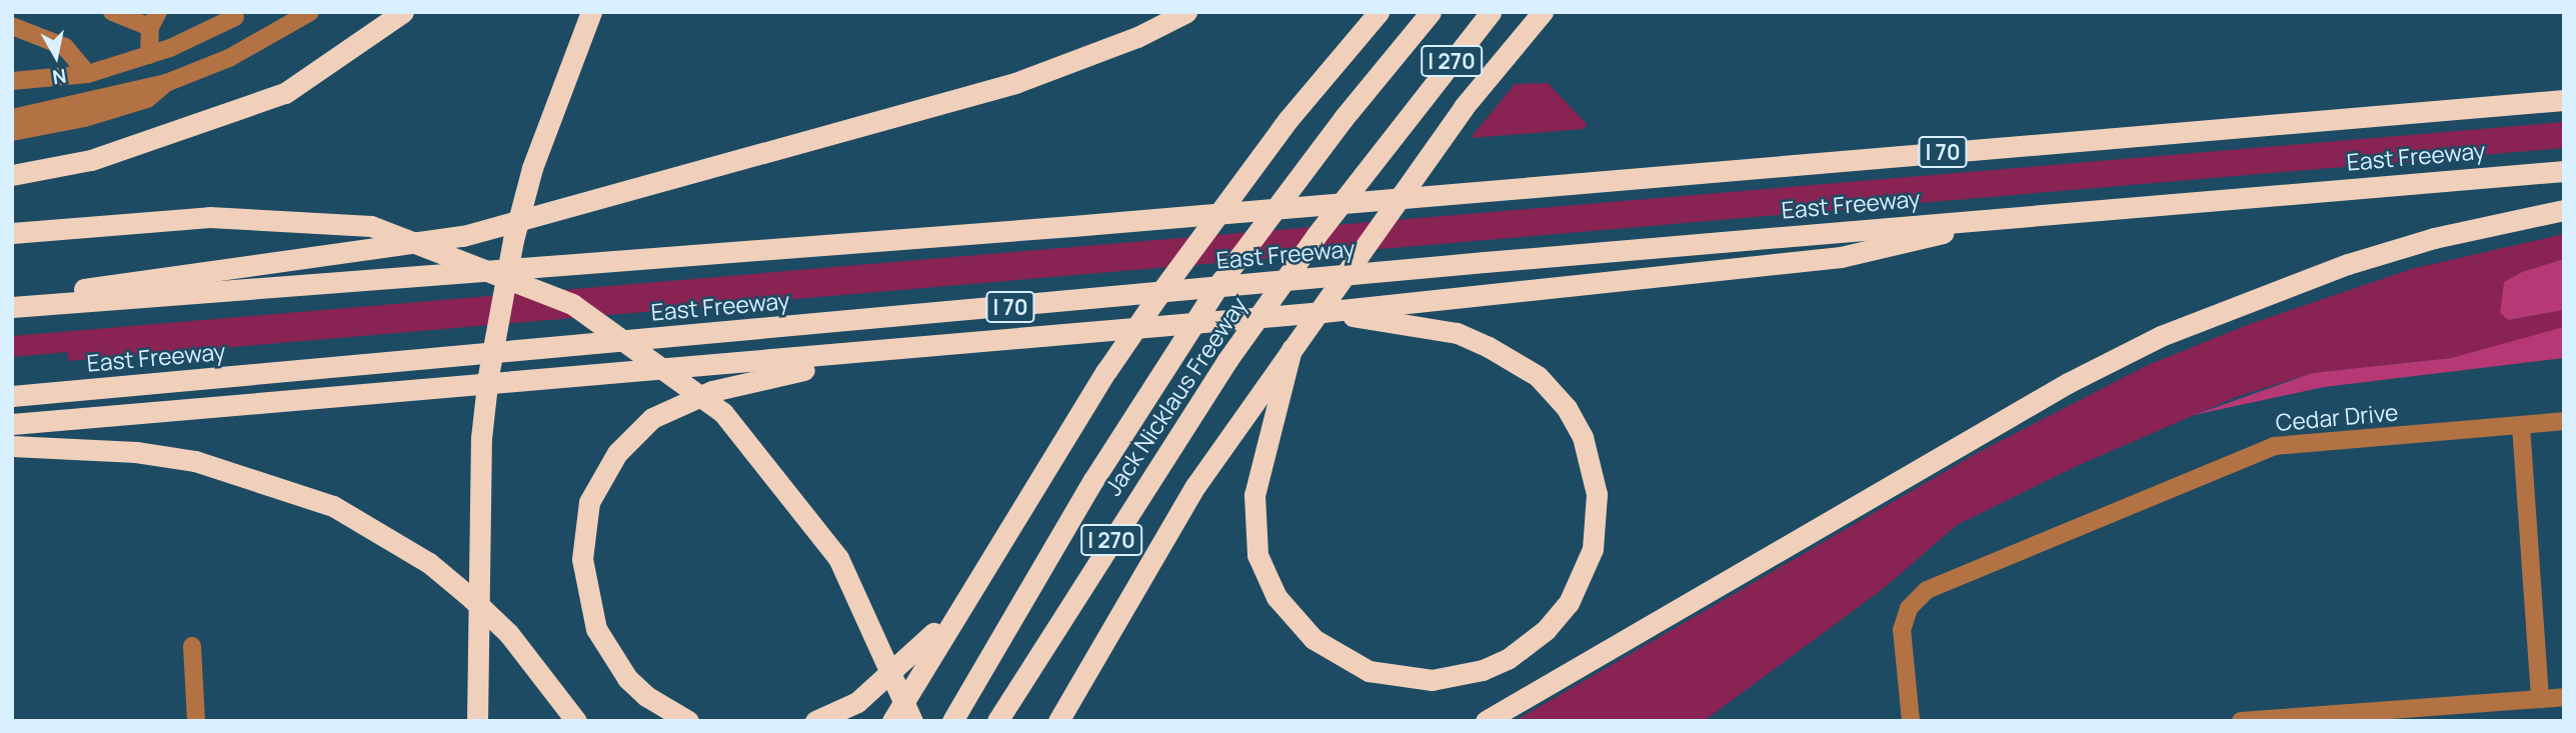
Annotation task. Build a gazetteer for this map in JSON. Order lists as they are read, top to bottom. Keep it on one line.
{"streets":{"highway":["I 270","I 70","East Freeway","Jack Nicklaus Freeway"],"street":["Cedar Drive"]},"north":"bottom"}
